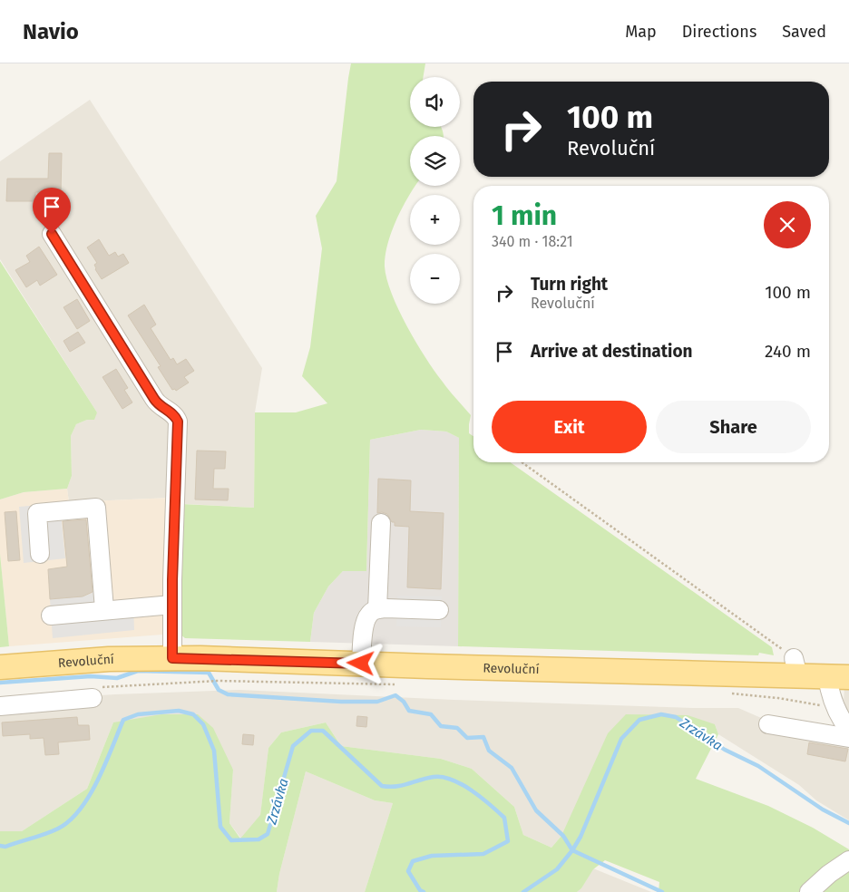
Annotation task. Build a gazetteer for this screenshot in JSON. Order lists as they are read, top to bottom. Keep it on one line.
{"streets":{"main road":["Revoluční"]},"water":["Zrzávka"],"page":{"header":"Navio","nav":["Map","Directions","Saved"],"map_buttons":["+","−"],"turn":["100 m","Revoluční"],"heading":["1 min","340 m · 18:21"],"list":[{"name":"Turn right","note":"Revoluční","value":"100 m"},{"name":"Arrive at destination","value":"240 m"}],"buttons":["Exit","Share"]}}
